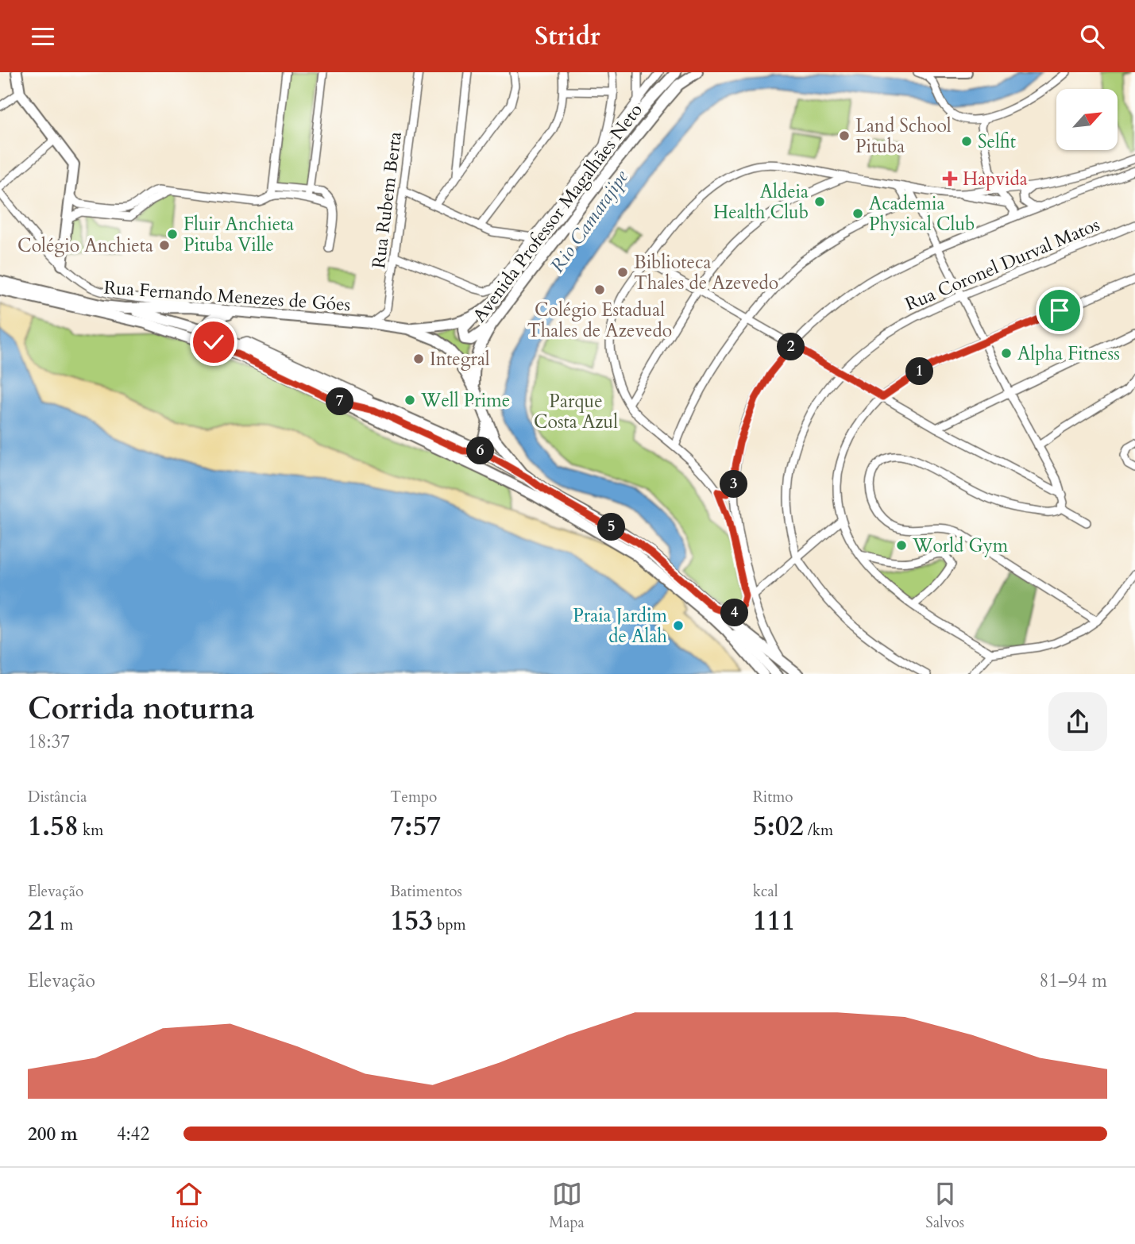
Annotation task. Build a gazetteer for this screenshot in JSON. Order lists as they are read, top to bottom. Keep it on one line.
{"streets":{"main road":["Avenida Professor Magalhães Neto","Rua Fernando Menezes de Góes"],"street":["Rua Rubem Berta","Rua Coronel Durval Matos"]},"crossings":[["Rua Rubem Berta","Avenida Professor Magalhães Neto"],["Rua Rubem Berta","Rua Fernando Menezes de Góes"],["Avenida Professor Magalhães Neto","Rua Fernando Menezes de Góes"]],"water":["Rio Camarajipe"],"parks":["Parque Costa Azul"],"places":{"other":["Land School Pituba","Selfit","Aldeia Health Club","Academia Physical Club","Fluir Anchieta Pituba Ville","Colégio Anchieta","Biblioteca Thales de Azevedo","Colégio Estadual Thales de Azevedo","Alpha Fitness","Integral","Well Prime","World Gym","Praia Jardim de Alah"],"health":["Hapvida"]},"north":"top right","page":{"header":"Stridr","pins":["2","1","7","6","3","5","4"],"heading":["Corrida noturna","18:37"],"stats":[["Distância","1.58 km"],["Tempo","7:57"],["Ritmo","5:02 /km"],["Elevação","21 m"],["Batimentos","153 bpm"],["kcal","111"]],"chart":["Elevação","81–94 m"],"list":[{"name":"200 m","note":"4:42"}],"tabs":["Início","Mapa","Salvos"]}}
